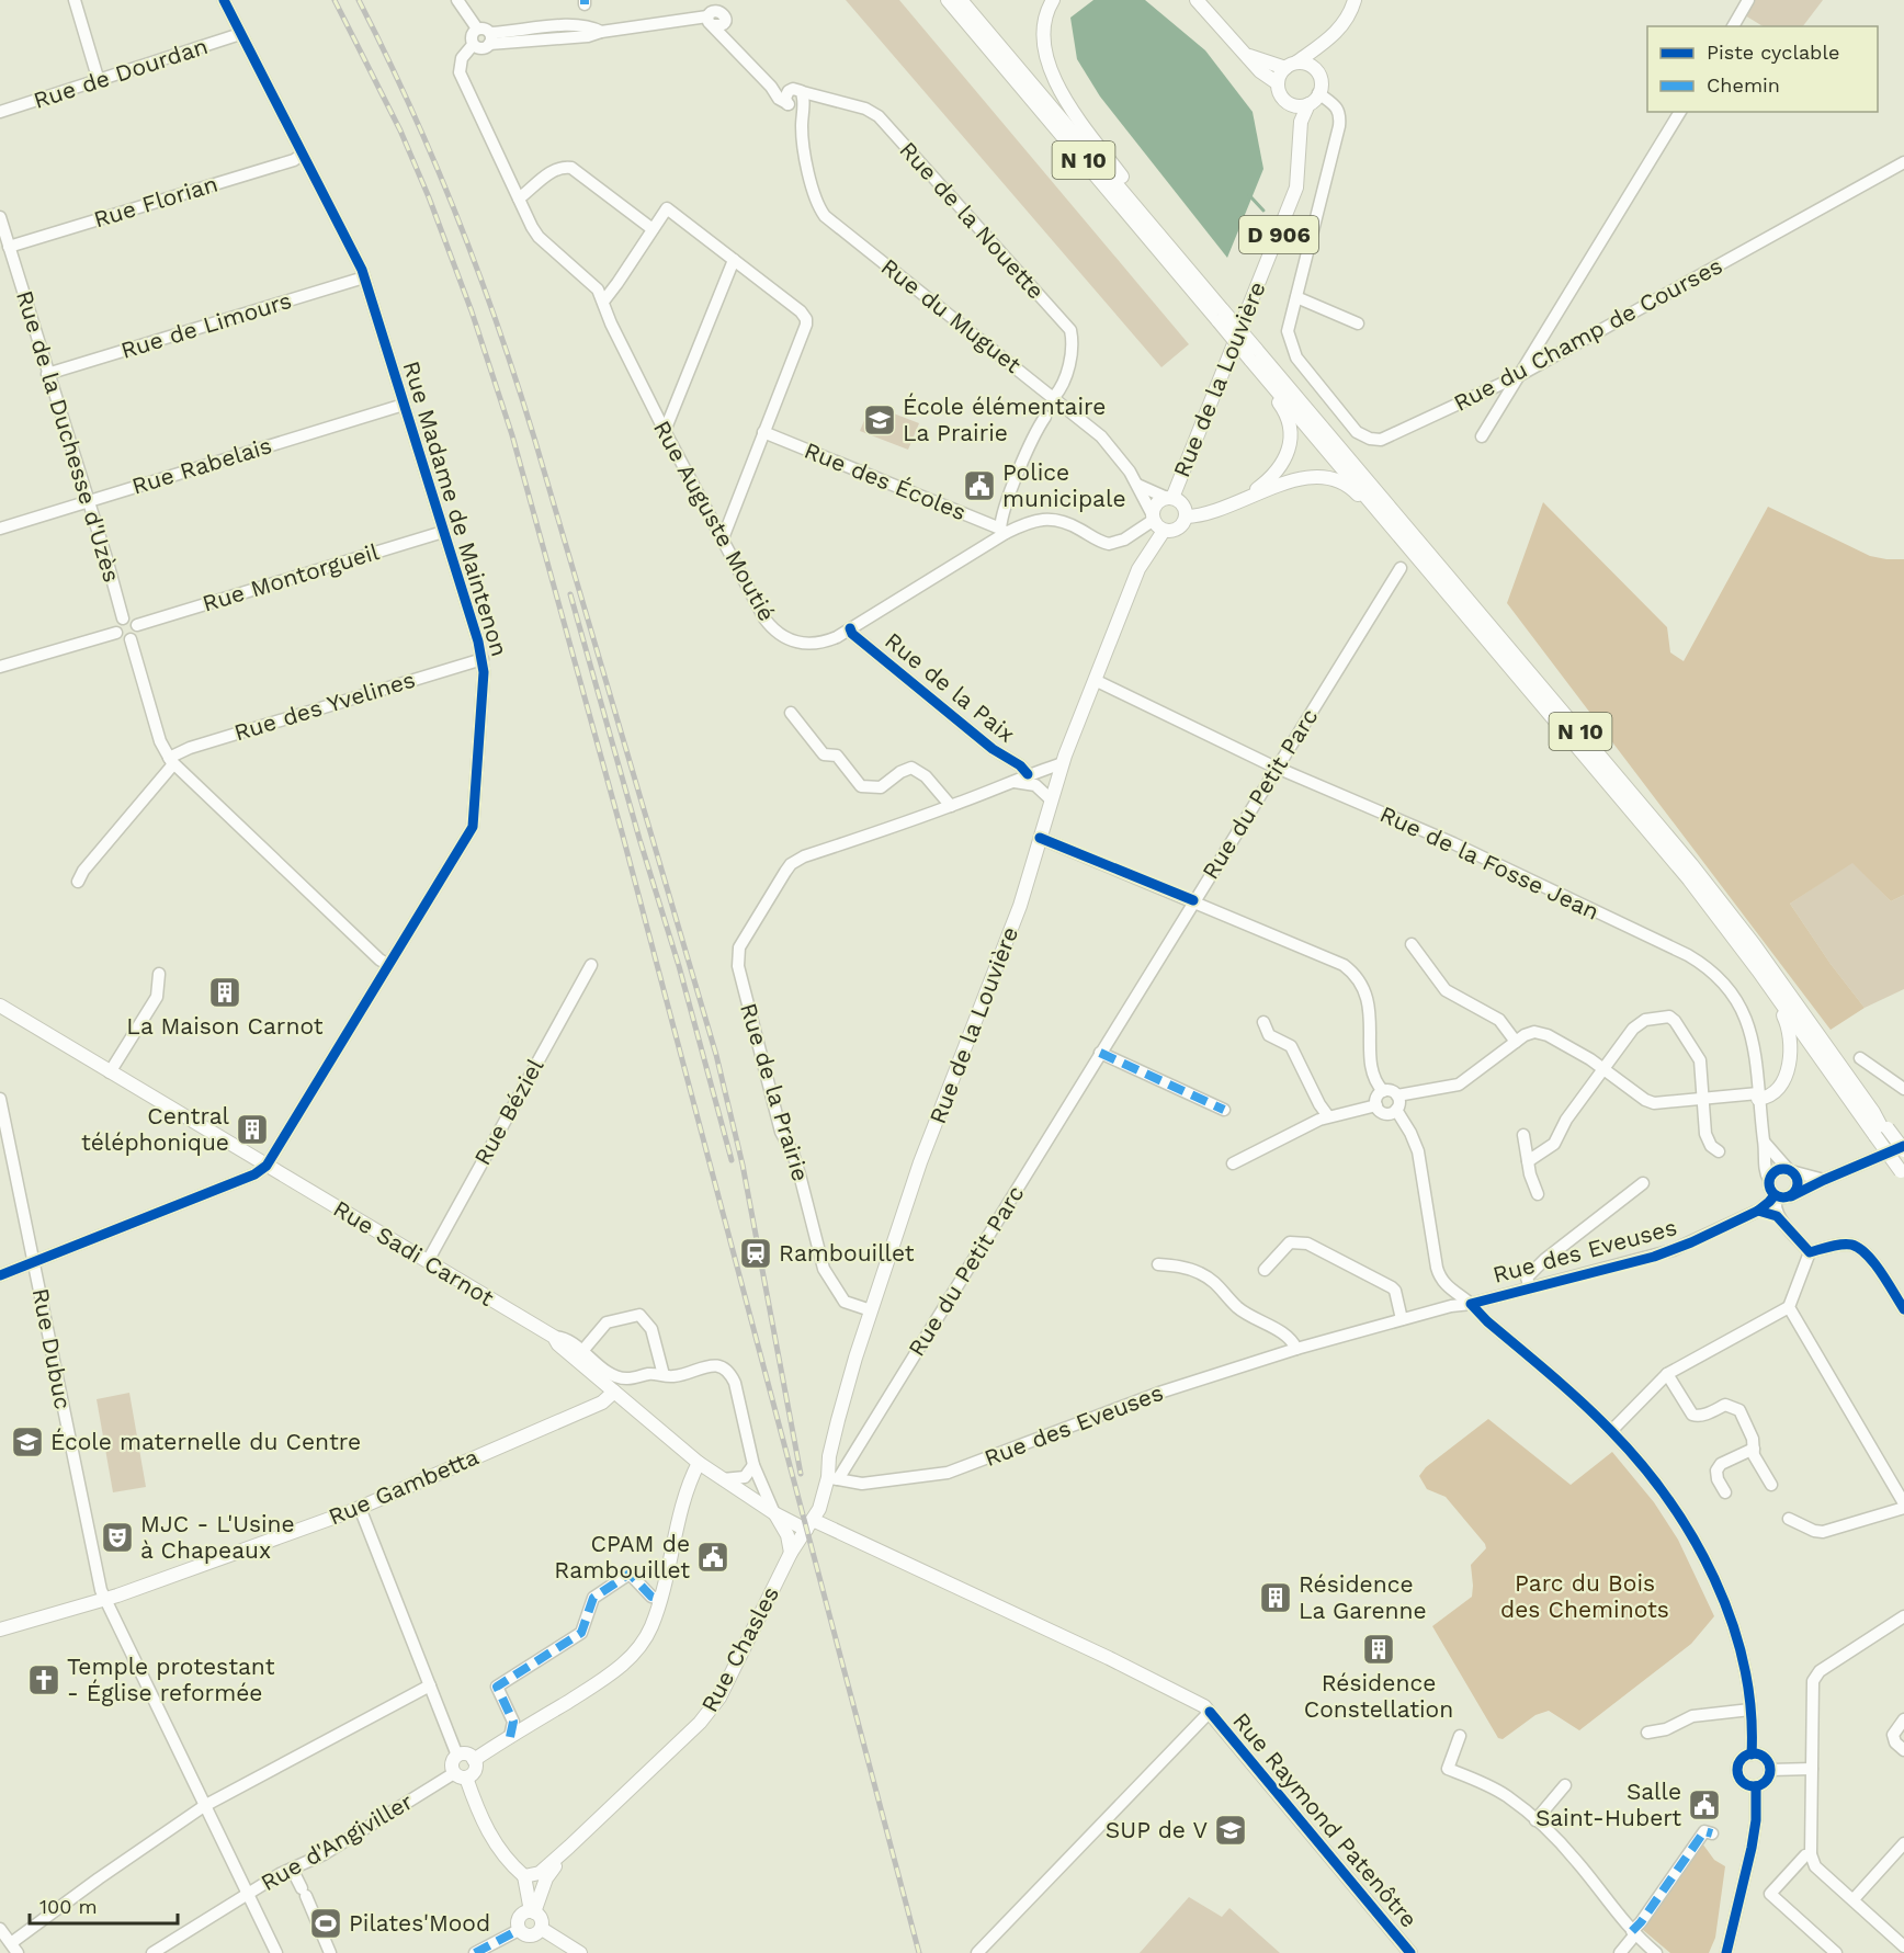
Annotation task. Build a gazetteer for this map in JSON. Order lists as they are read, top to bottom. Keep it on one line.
{"streets":{"main road":["N 10","D 906","Rue de la Louvière","Rue Sadi Carnot","Rue Gambetta","Rue Chasles","Rue Raymond Patenôtre"],"street":["Rue de Dourdan","Rue Florian","Rue de la Nouette","Rue du Muguet","Rue de Limours","Rue du Champ de Courses","Rue de la Duchesse d'Uzès","Rue Rabelais","Rue des Écoles","Rue Madame de Maintenon","Rue Auguste Moutié","Rue Montorgueil","Rue de la Paix","Rue des Yvelines","Rue du Petit Parc","Rue de la Fosse Jean","Rue de la Prairie","Rue Béziel","Rue des Eveuses","Rue Dubuc","Rue d'Angiviller"]},"crossings":[["Rue de Dourdan","Rue Madame de Maintenon"],["Rue Florian","Rue de la Duchesse d'Uzès"],["Rue Florian","Rue Madame de Maintenon"],["Rue de la Nouette","Rue du Muguet"],["Rue du Muguet","Rue de la Louvière"],["Rue du Muguet","Rue Auguste Moutié"],["Rue de Limours","Rue de la Duchesse d'Uzès"],["Rue de Limours","Rue Madame de Maintenon"],["Rue du Champ de Courses","Rue de la Louvière"],["Rue de la Louvière","Rue Auguste Moutié"],["Rue de la Louvière","Rue du Petit Parc"],["Rue de la Louvière","Rue de la Fosse Jean"],["Rue de la Louvière","Rue de la Prairie"],["Rue de la Louvière","Rue des Eveuses"],["Rue de la Louvière","Rue Sadi Carnot"],["Rue de la Louvière","Rue Chasles"],["Rue de la Louvière","Rue Raymond Patenôtre"],["Rue de la Duchesse d'Uzès","Rue Rabelais"],["Rue de la Duchesse d'Uzès","Rue Montorgueil"],["Rue Rabelais","Rue Madame de Maintenon"],["Rue des Écoles","Rue Auguste Moutié"],["Rue Madame de Maintenon","Rue Montorgueil"],["Rue Madame de Maintenon","Rue des Yvelines"],["Rue Madame de Maintenon","Rue Sadi Carnot"],["Rue Auguste Moutié","Rue de la Paix"],["Rue de la Paix","Rue de la Prairie"],["Rue du Petit Parc","Rue de la Fosse Jean"],["Rue du Petit Parc","Rue des Eveuses"],["Rue de la Fosse Jean","Rue des Eveuses"],["Rue Béziel","Rue Sadi Carnot"],["Rue Sadi Carnot","Rue Gambetta"],["Rue Sadi Carnot","Rue Chasles"],["Rue Sadi Carnot","Rue Raymond Patenôtre"],["Rue Dubuc","Rue Gambetta"],["Rue Dubuc","Rue d'Angiviller"],["Rue Chasles","Rue Raymond Patenôtre"]],"parks":["Parc du Bois des Cheminots"],"places":{"school or university":["École élémentaire La Prairie","École maternelle du Centre","SUP de V"],"public building":["Police municipale","CPAM de Rambouillet","Salle Saint-Hubert"],"building":["La Maison Carnot","Central téléphonique","Résidence La Garenne","Résidence Constellation"],"station":["Rambouillet"],"theatre":["MJC - L'Usine à Chapeaux"],"church":["Temple protestant - Église reformée"],"sports":["Pilates'Mood"]},"legend":["Piste cyclable","Chemin"],"scale_bar":"100 m"}
